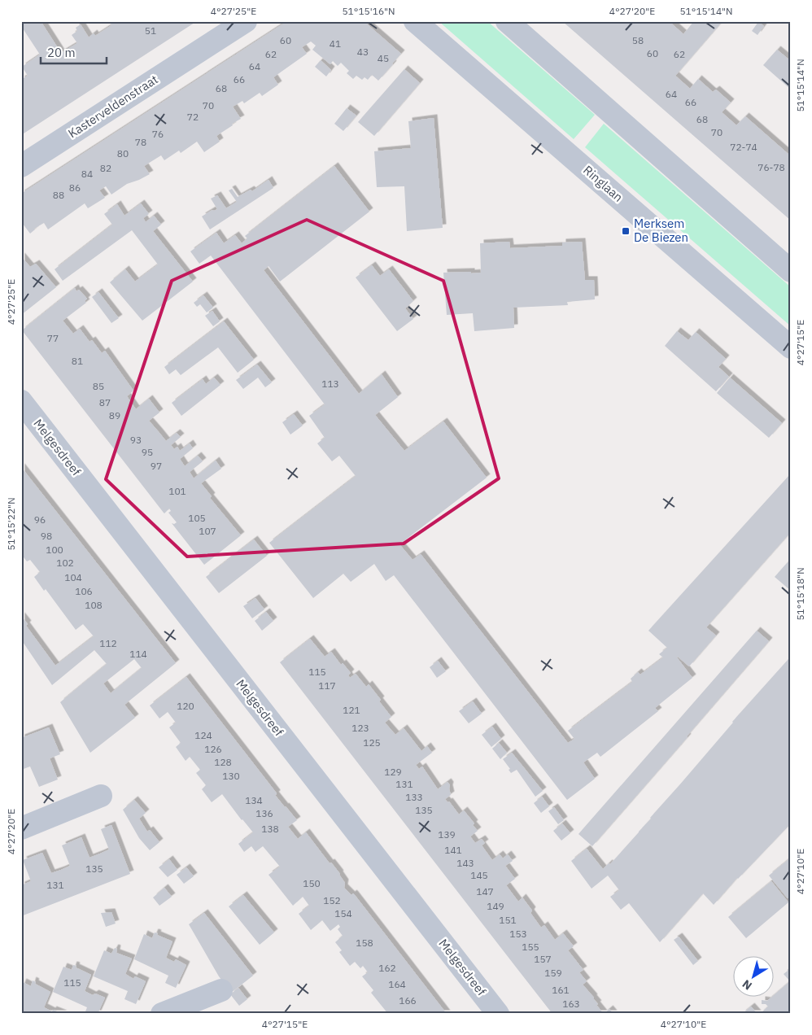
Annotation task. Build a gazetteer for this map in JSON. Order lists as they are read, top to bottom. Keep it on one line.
{"streets":{"street":["Kasterveldenstraat","Ringlaan","Melgesdreef"]},"places":{"transit":["Merksem De Biezen"]},"house_numbers":["51","60","58","41","43","60","62","62","45","64","66","68","64","66","70","72","68","70","76","78","72-74","80","76-78","82","84","86","88","77","81","113","85","87","89","93","95","97","101","105","96","107","98","100","102","104","106","108","112","114","115","117","120","121","123","124","125","126","128","129","130","131","133","134","135","136","138","139","141","143","135","145","150","131","147","152","149","154","151","153","158","155","157","162","159","115","164","161","166","163"],"scale_bar":"20 m","north":"bottom left","coordinates":["4°27'25\"E","51°15'16\"N","4°27'20\"E","51°15'14\"N","4°27'15\"E","51°15'22\"N","51°15'18\"N","4°27'10\"E"]}
